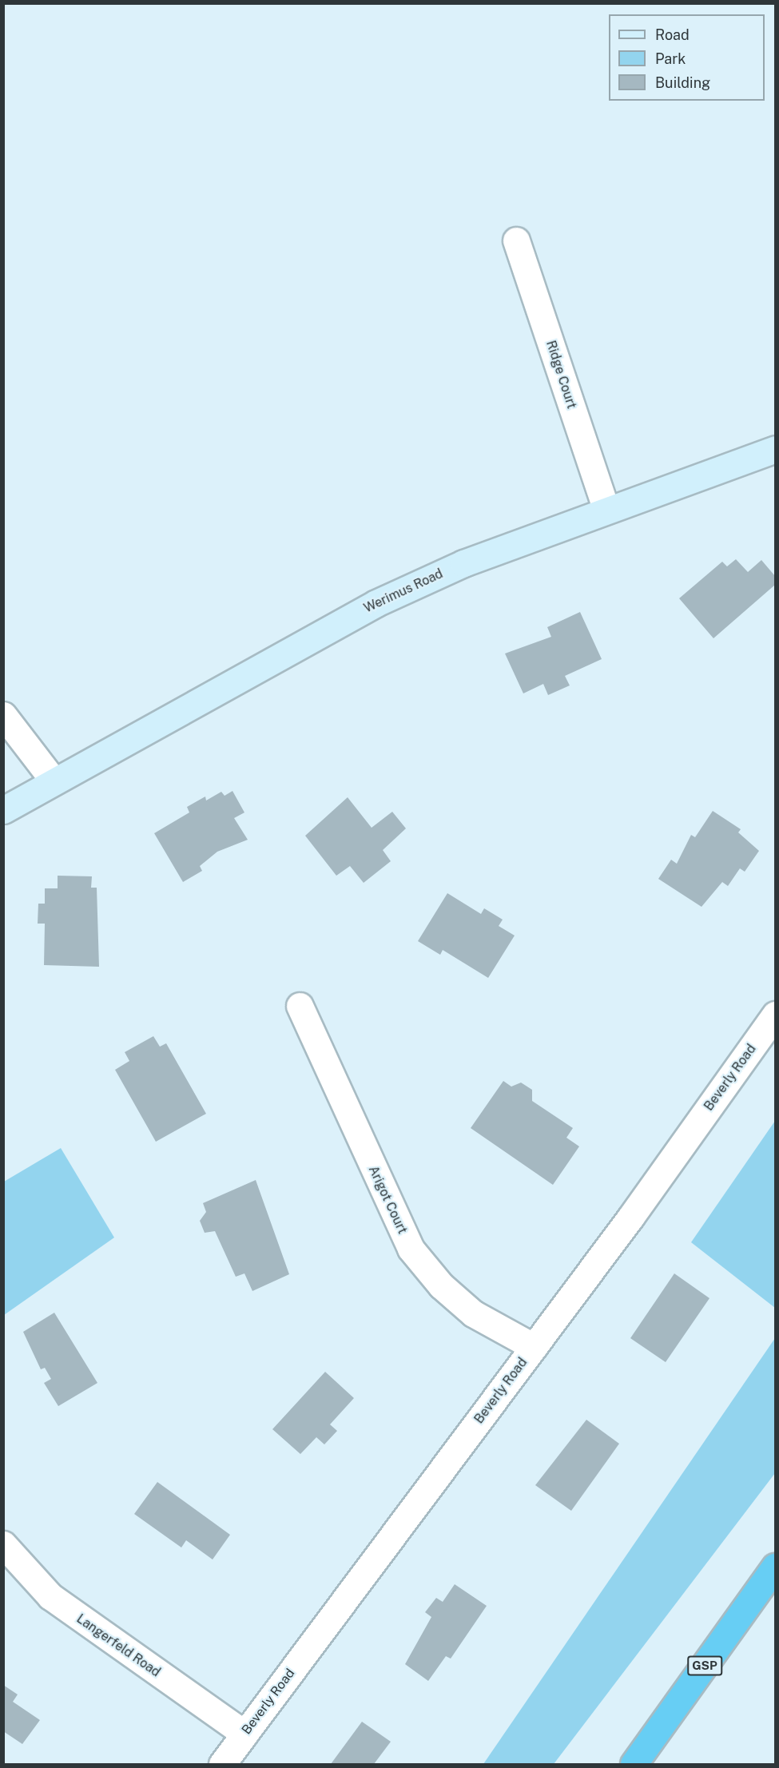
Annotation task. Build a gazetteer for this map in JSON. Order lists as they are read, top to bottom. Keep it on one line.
{"streets":{"highway":["GSP"],"main road":["Werimus Road"],"street":["Ridge Court","Beverly Road","Arigot Court","Langerfeld Road"]},"crossings":[["Ridge Court","Werimus Road"],["Beverly Road","Arigot Court"],["Beverly Road","Langerfeld Road"]],"legend":["Road","Park","Building"]}
